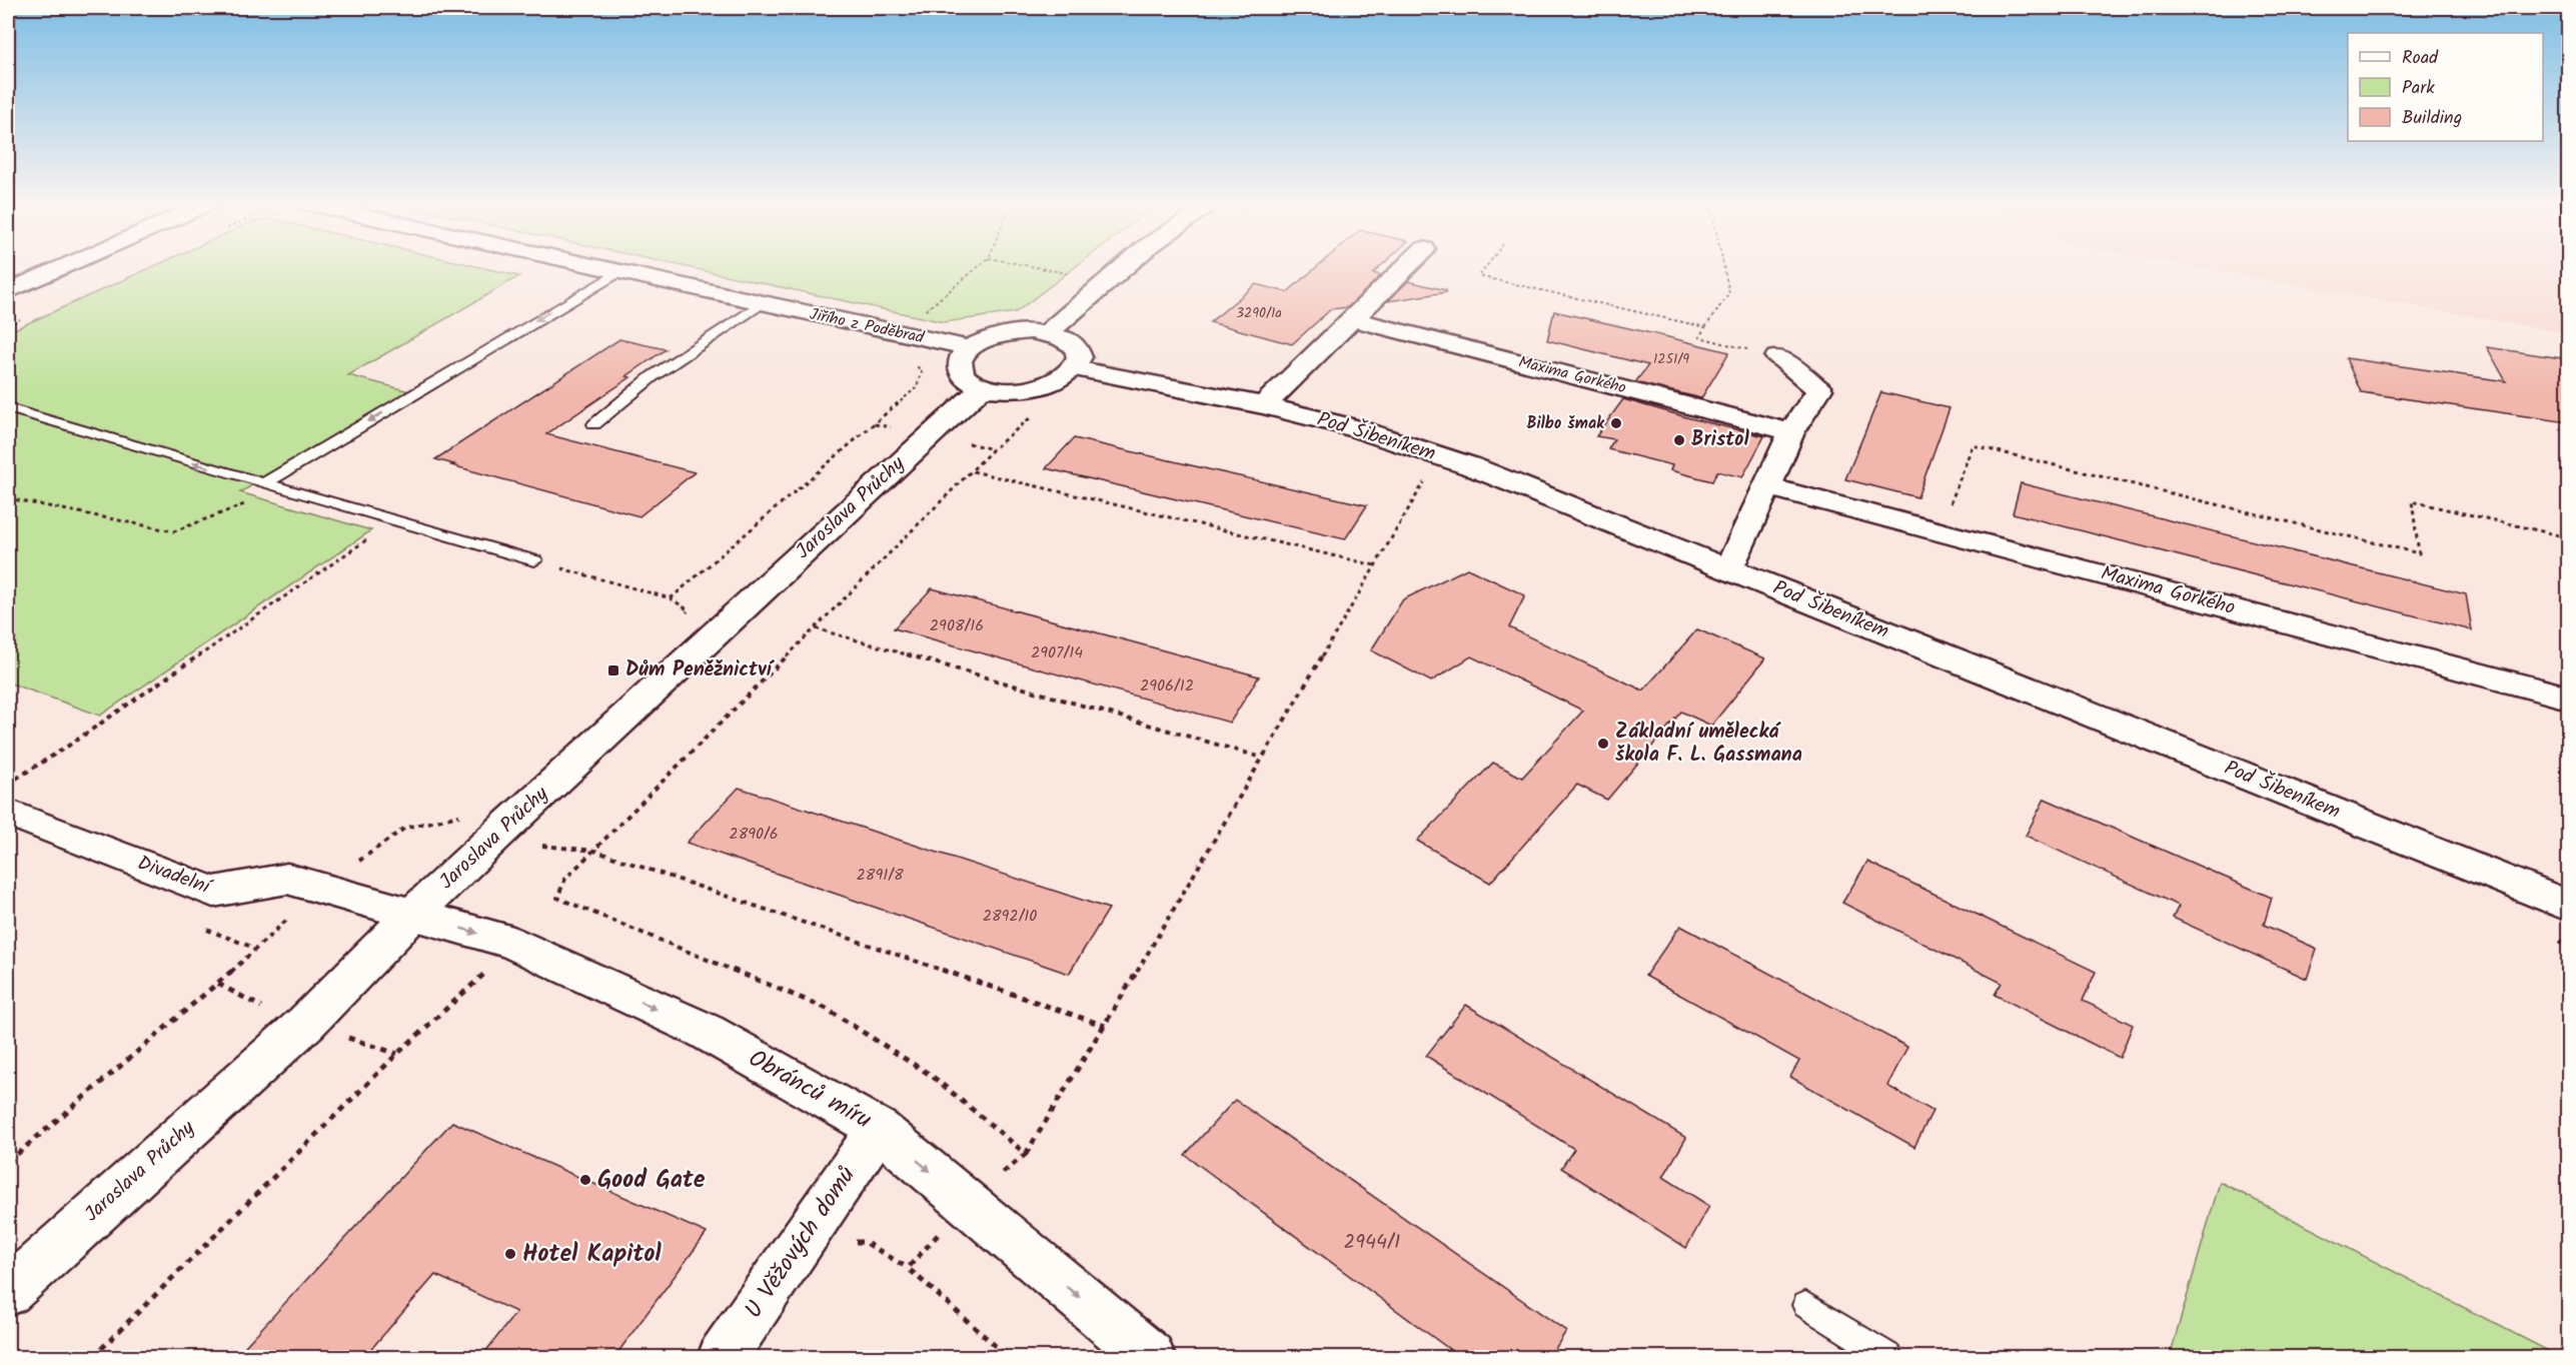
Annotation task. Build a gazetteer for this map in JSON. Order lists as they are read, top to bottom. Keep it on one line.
{"streets":{"street":["Jiřího z Poděbrad","Maxima Gorkého","Pod Šibeníkem","Jaroslava Průchy","Divadelní","Obránců míru","U Věžových domů"]},"crossings":[["Jaroslava Průchy","Divadelní"],["Jaroslava Průchy","Obránců míru"],["Divadelní","Obránců míru"],["Obránců míru","U Věžových domů"]],"one_way":["Obránců míru"],"places":{"other":["Bilbo šmak","Bristol","Základní umělecká škola F. L. Gassmana","Good Gate","Hotel Kapitol"],"transit":["Dům Peněžnictví"]},"house_numbers":["3290/1a","1251/9","2908/16","2907/14","2906/12","2890/6","2891/8","2892/10","2944/1"],"legend":["Road","Park","Building"]}
